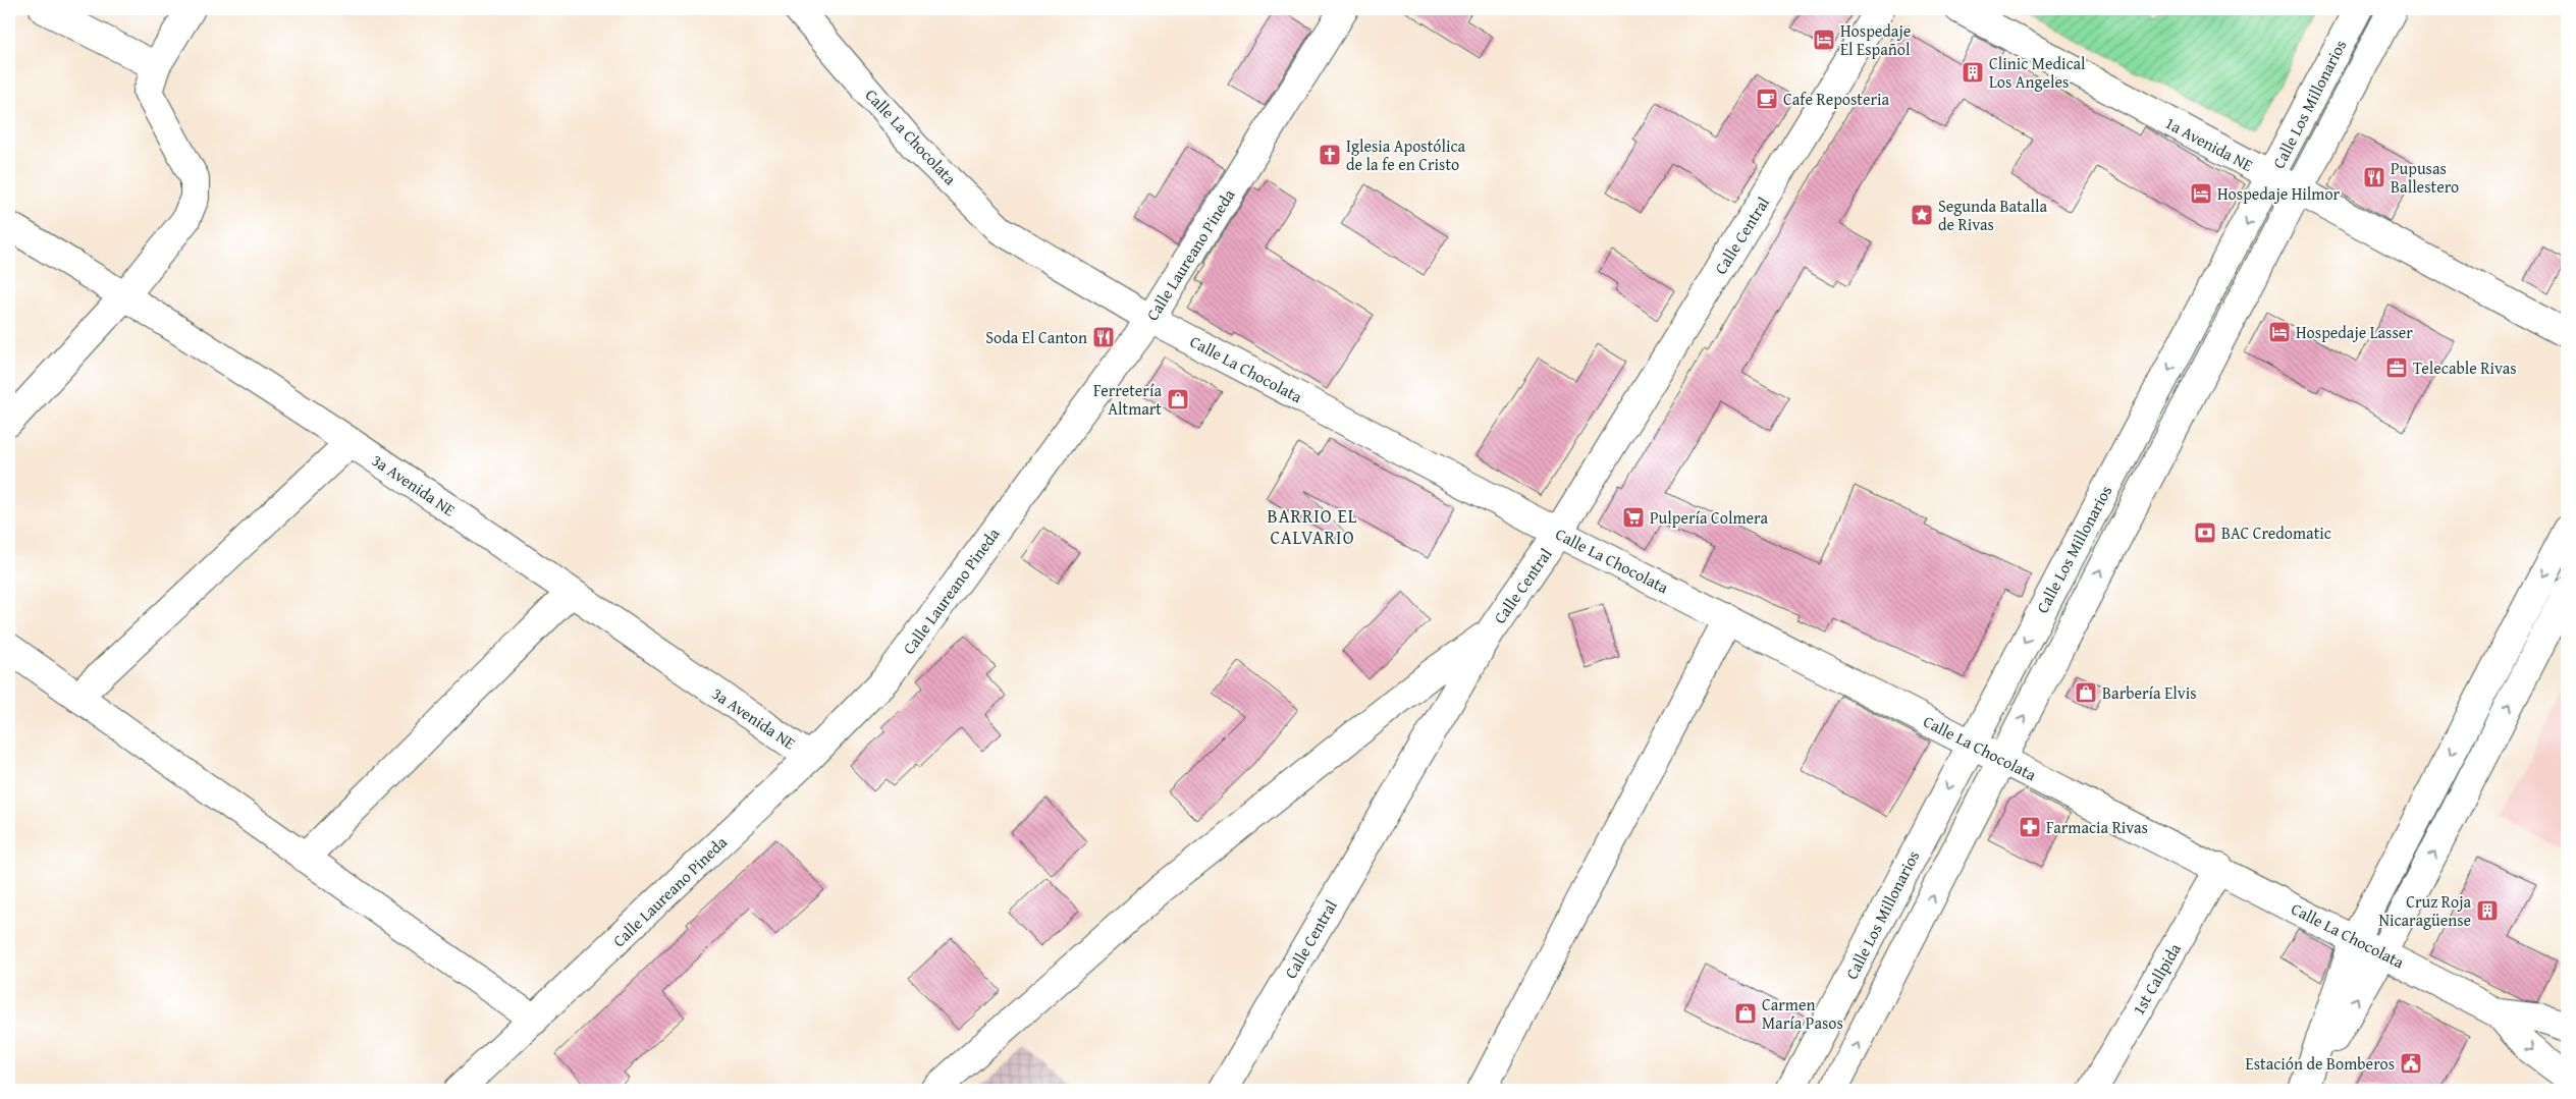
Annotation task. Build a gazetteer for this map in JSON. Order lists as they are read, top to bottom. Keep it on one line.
{"streets":{"street":["Calle Los Millonarios","Calle La Chocolata","1a Avenida NE","Calle Central","Calle Laureano Pineda","3a Avenida NE","1st Callpida"]},"crossings":[["Calle Los Millonarios","Calle La Chocolata"],["Calle Los Millonarios","1a Avenida NE"],["Calle La Chocolata","Calle Central"],["Calle La Chocolata","Calle Laureano Pineda"],["Calle La Chocolata","1st Callpida"],["Calle Laureano Pineda","3a Avenida NE"]],"districts":["BARRIO EL CALVARIO"],"places":{"hotel":["Hospedaje El Español","Hospedaje Hilmor","Hospedaje Lasser"],"building":["Clinic Medical Los Angeles","Cruz Roja Nicaragüense"],"cafe":["Cafe Reposteria"],"church":["Iglesia Apostólica de la fe en Cristo"],"restaurant":["Pupusas Ballestero","Soda El Canton"],"place":["Segunda Batalla de Rivas"],"office":["Telecable Rivas"],"shop":["Ferretería Altmart","Barbería Elvis","Carmen María Pasos"],"supermarket":["Pulpería Colmera"],"bank":["BAC Credomatic"],"pharmacy":["Farmacia Rivas"],"public building":["Estación de Bomberos"]}}
